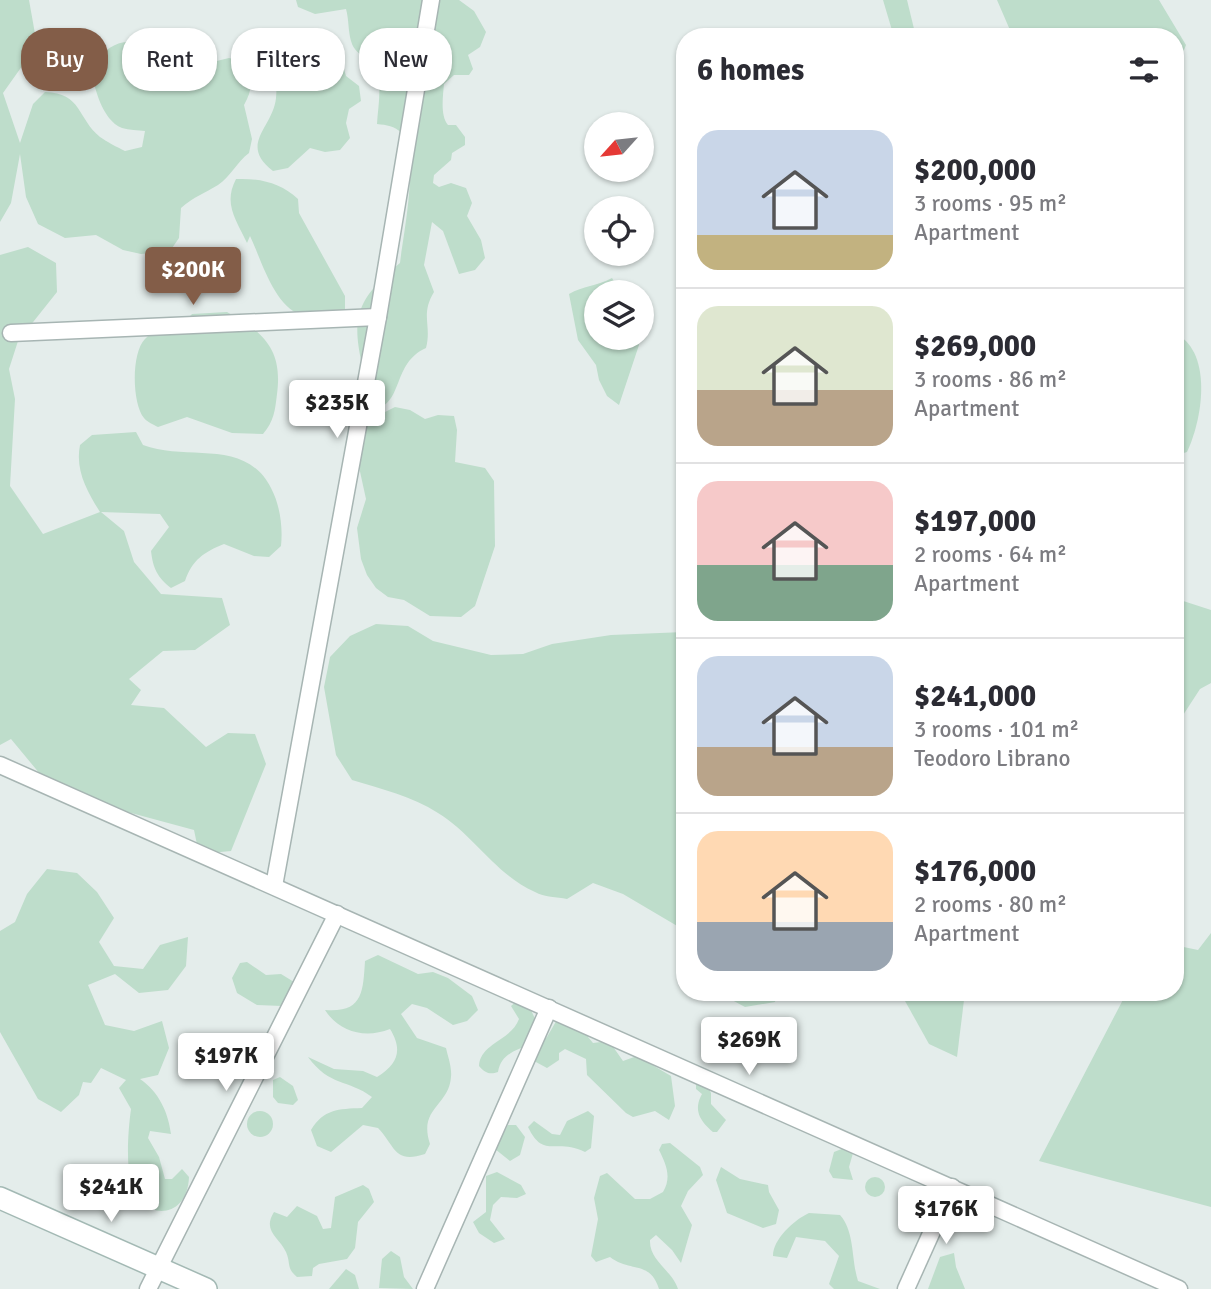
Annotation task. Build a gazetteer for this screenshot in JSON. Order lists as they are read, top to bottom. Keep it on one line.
{"north":"bottom left","page":{"chip":["Buy","Rent","Filters","New"],"heading":"6 homes","list":[{"name":"$200,000","note":"3 rooms · 95 m² · Apartment"},{"name":"$269,000","note":"3 rooms · 86 m² · Apartment"},{"name":"$197,000","note":"2 rooms · 64 m² · Apartment"},{"name":"$241,000","note":"3 rooms · 101 m² · Teodoro Librano"},{"name":"$176,000","note":"2 rooms · 80 m² · Apartment"}],"price":["$200K","$235K","$269K","$197K","$241K","$176K"]}}
